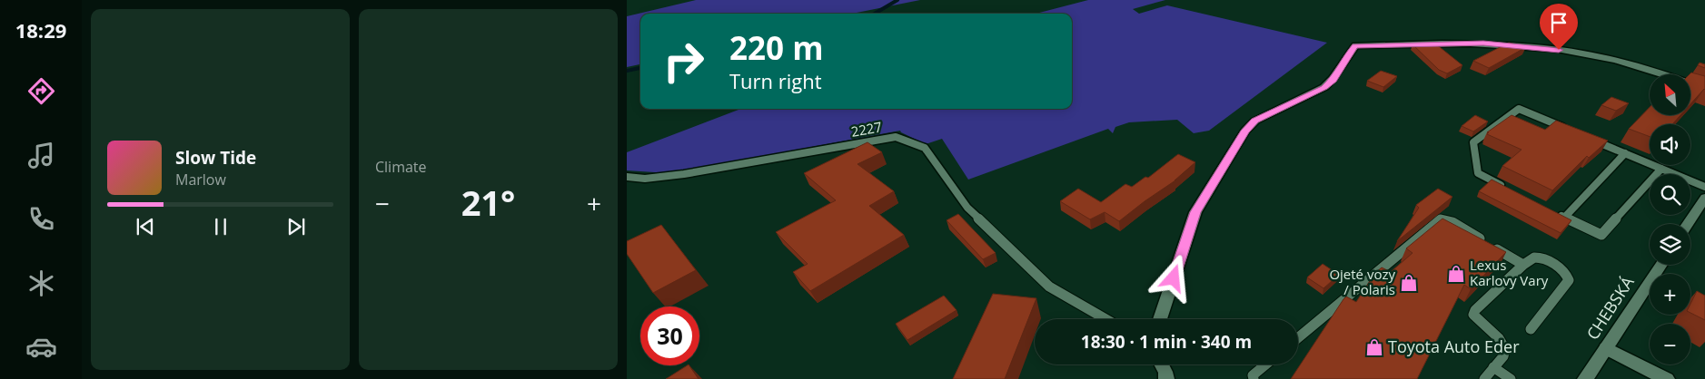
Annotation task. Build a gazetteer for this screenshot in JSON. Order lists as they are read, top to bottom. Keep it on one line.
{"streets":{"street":["CHEBSKÁ"],"lane":["2227"]},"places":{"shop":["Lexus Karlovy Vary","Ojeté vozy / Polaris","Toyota Auto Eder"]},"north":"top left","page":{"tabs":"18:29","tile":"Climate","turn":["220 m","Turn right"],"map_buttons":["+","−"],"song":["Slow Tide","Marlow"],"heat":["−","21°","+"],"limit":"30","trip":"18:30 · 1 min · 340 m"}}
